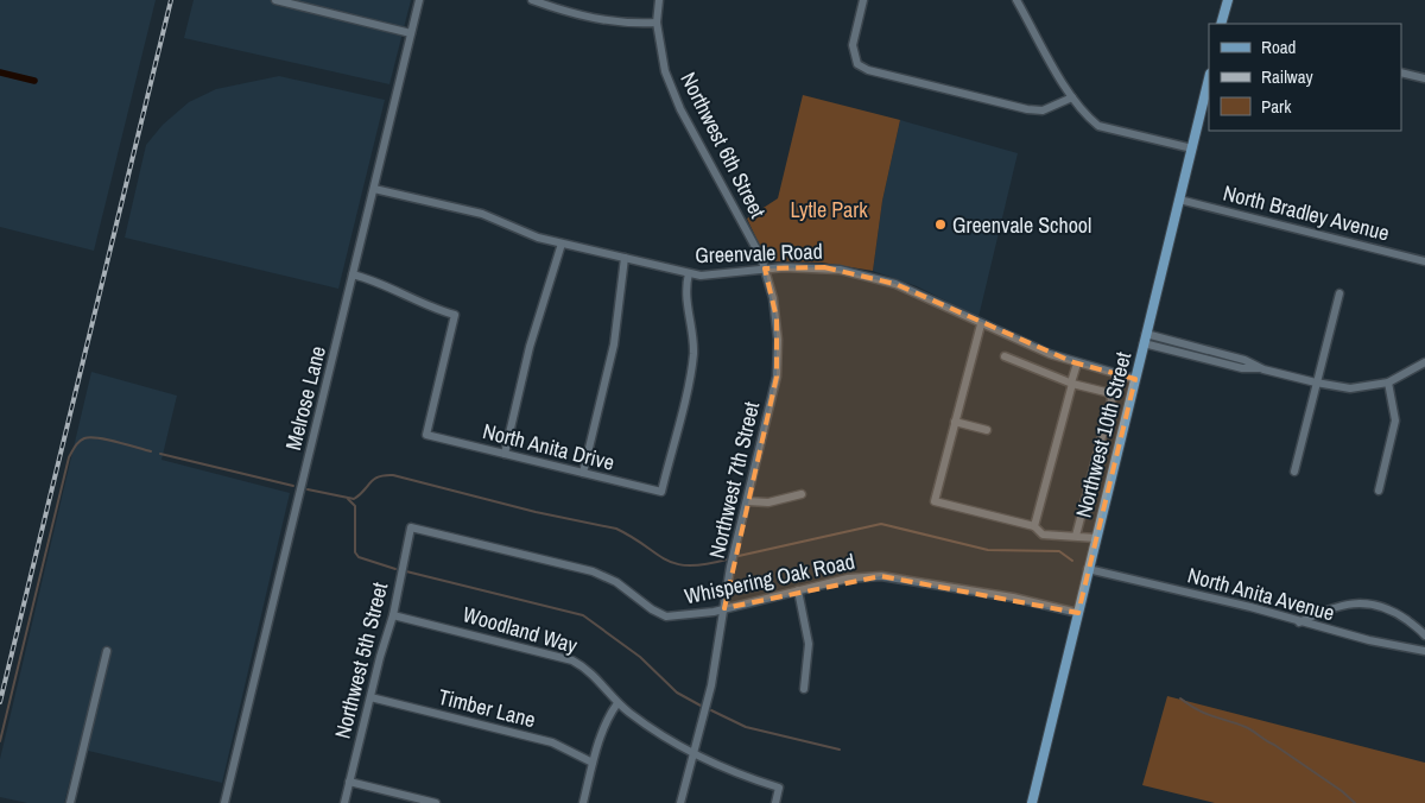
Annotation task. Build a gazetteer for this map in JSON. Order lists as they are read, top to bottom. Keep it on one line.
{"streets":{"main road":["Northwest 10th Street"],"street":["Northwest 6th Street","North Bradley Avenue","Greenvale Road","Melrose Lane","North Anita Drive","Northwest 7th Street","Whispering Oak Road","North Anita Avenue","Woodland Way","Northwest 5th Street","Timber Lane"]},"crossings":[["Northwest 6th Street","Greenvale Road"],["Northwest 6th Street","Northwest 7th Street"],["North Bradley Avenue","Northwest 10th Street"],["Greenvale Road","Melrose Lane"],["Greenvale Road","Northwest 10th Street"],["Greenvale Road","North Anita Drive"],["Greenvale Road","Northwest 7th Street"],["Melrose Lane","North Anita Drive"],["Northwest 10th Street","Whispering Oak Road"],["Northwest 10th Street","North Anita Avenue"],["Northwest 7th Street","Whispering Oak Road"],["Northwest 7th Street","Woodland Way"],["Whispering Oak Road","Northwest 5th Street"],["Woodland Way","Northwest 5th Street"],["Northwest 5th Street","Timber Lane"]],"parks":["Lytle Park"],"places":["Greenvale School"],"legend":["Road","Railway","Park"]}
